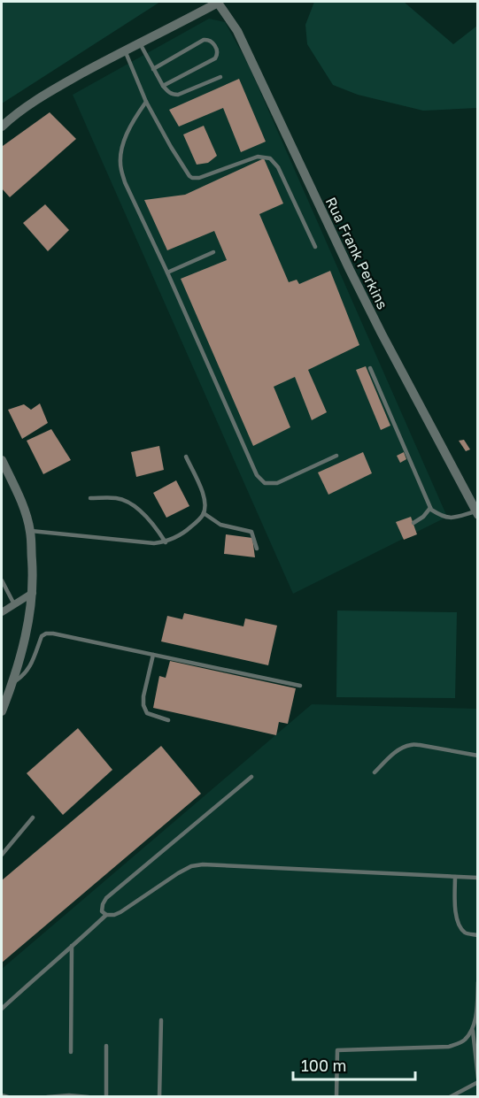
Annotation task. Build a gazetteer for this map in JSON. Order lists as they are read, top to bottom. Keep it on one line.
{"streets":{"street":["Rua Frank Perkins"]},"scale_bar":"100 m"}
